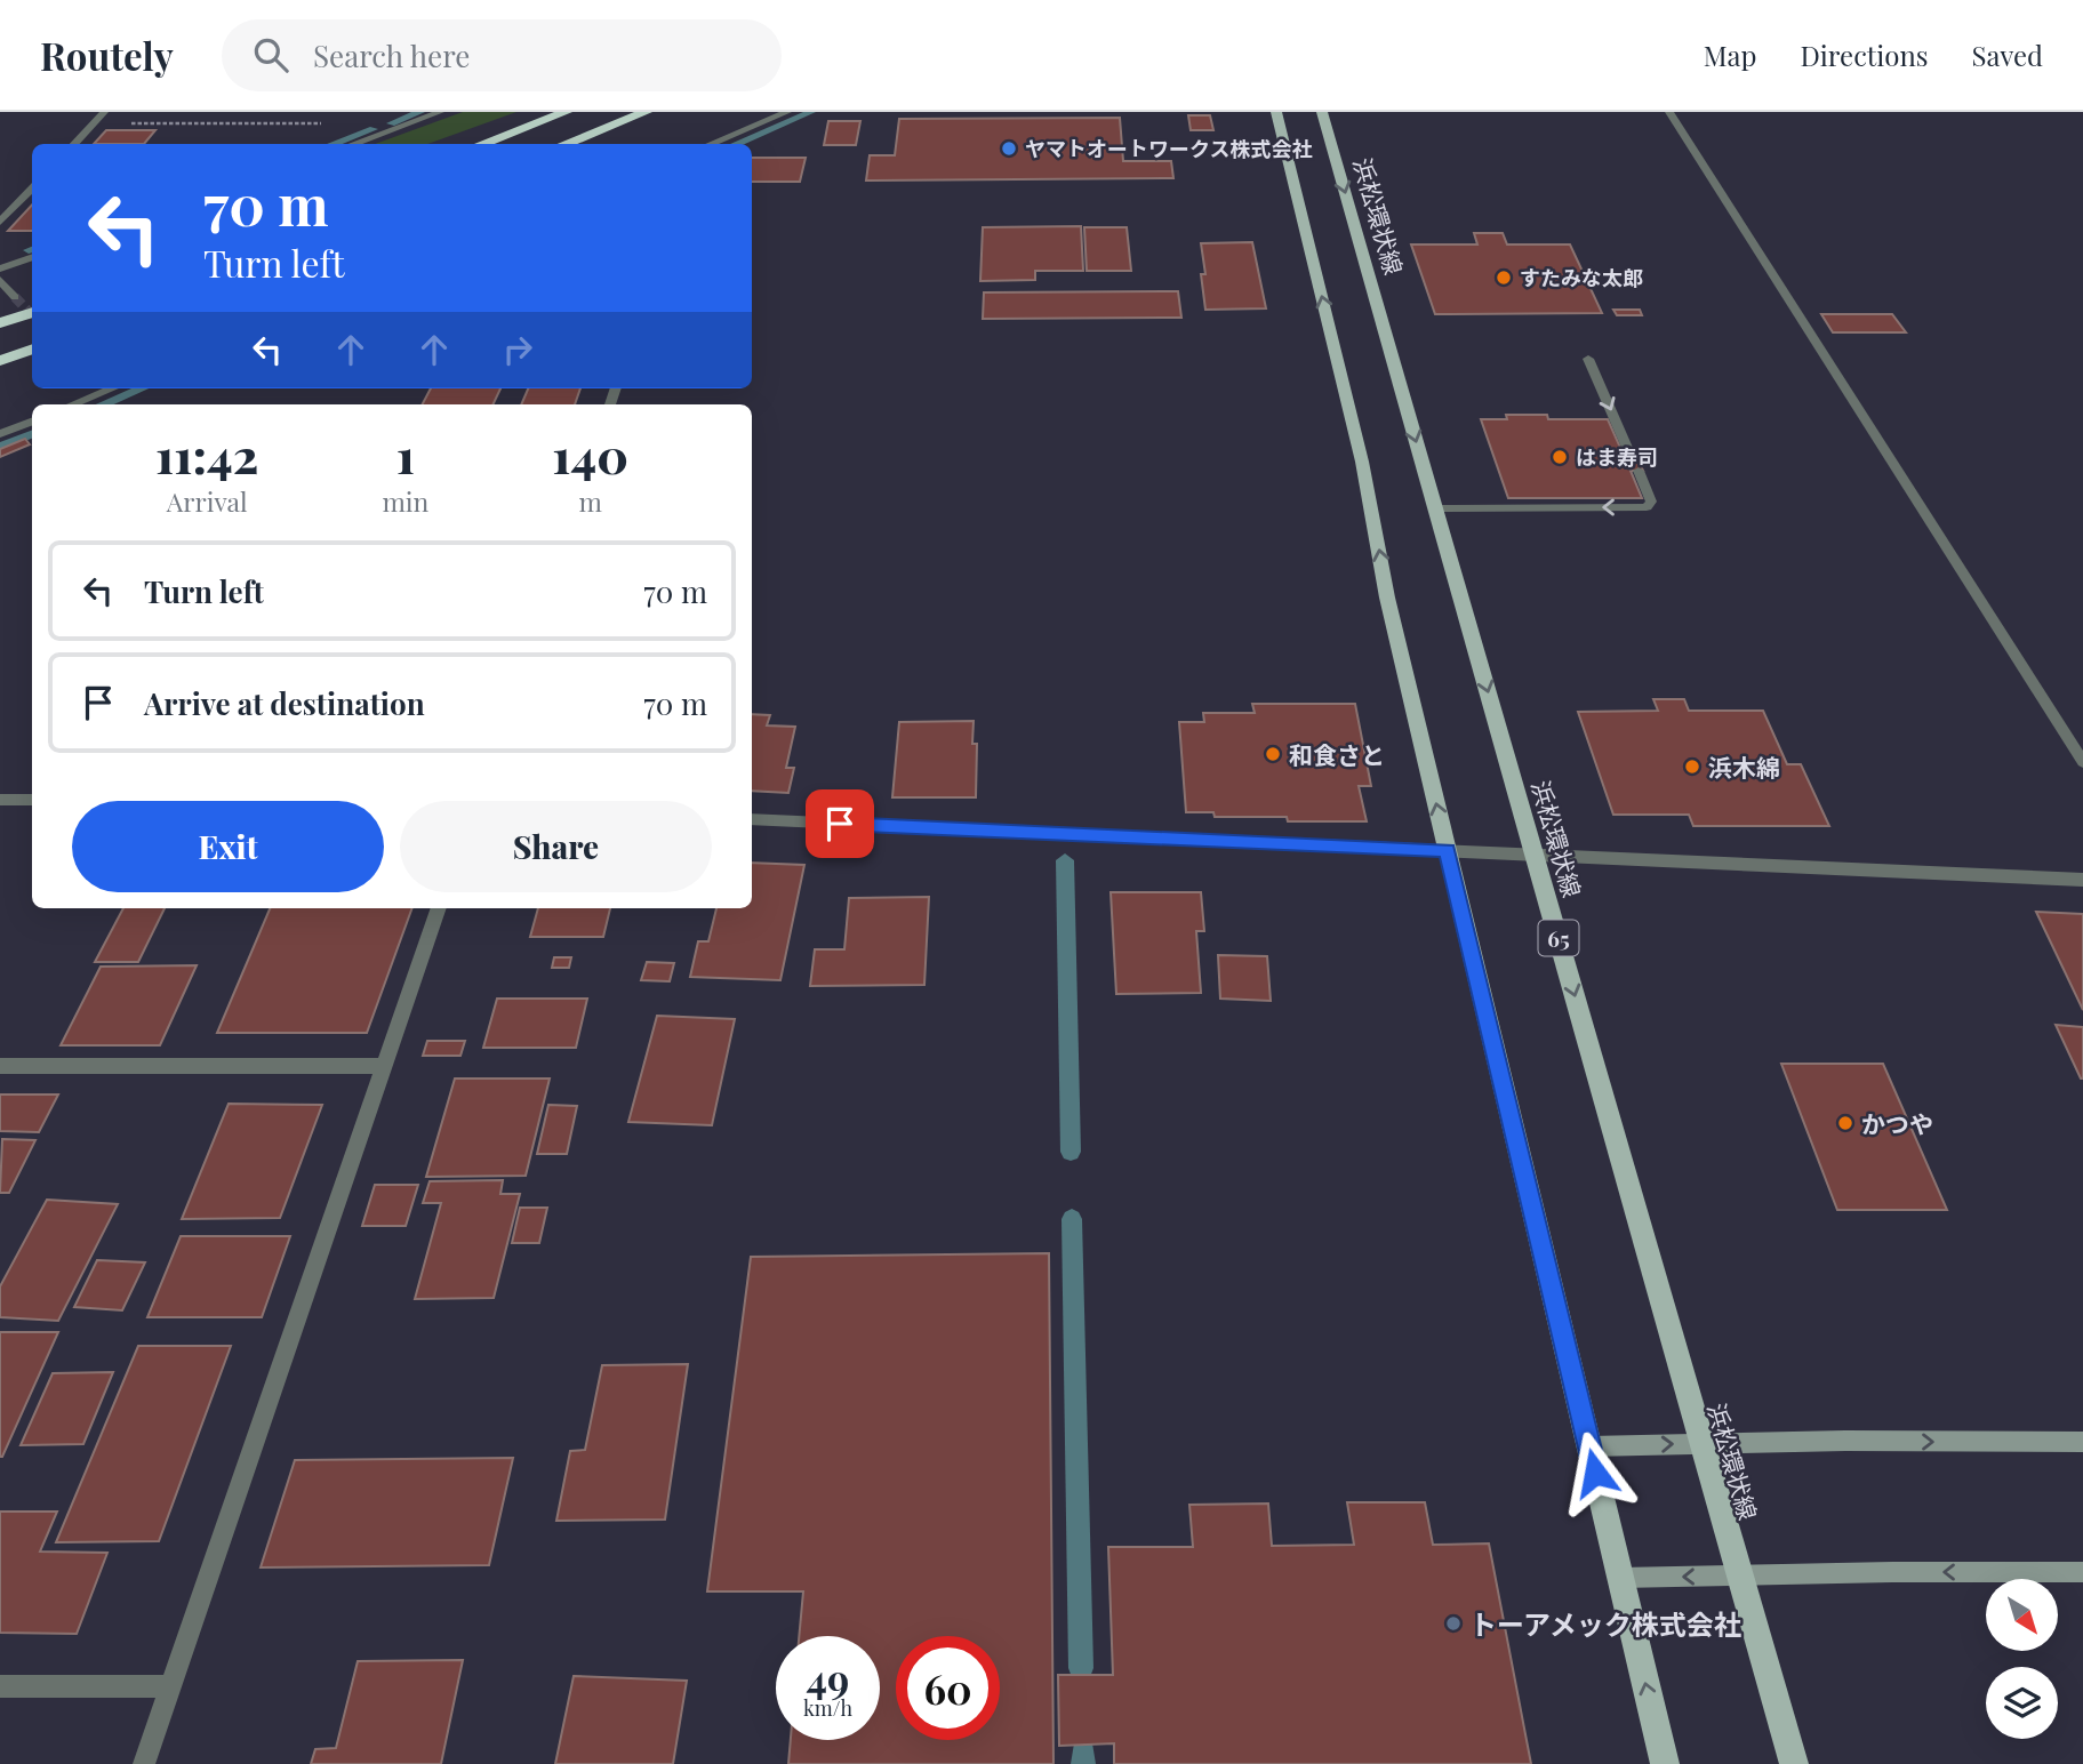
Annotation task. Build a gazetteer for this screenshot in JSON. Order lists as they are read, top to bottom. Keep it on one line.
{"streets":{"main road":["浜松環状線","65"]},"places":["ヤマトオートワークス株式会社","すたみな太郎","はま寿司","和食さと","浜木綿","かつや","トーアメック株式会社"],"north":"bottom right","page":{"header":"Routely","search":"Search here","nav":["Map","Directions","Saved"],"turn":["70 m","Turn left"],"eta":["11:42","Arrival","1","min","140","m"],"list":[{"name":"Turn left","value":"70 m"},{"name":"Arrive at destination","value":"70 m"}],"buttons":["Exit","Share"],"speed":"49 km/h","limit":"60"}}
